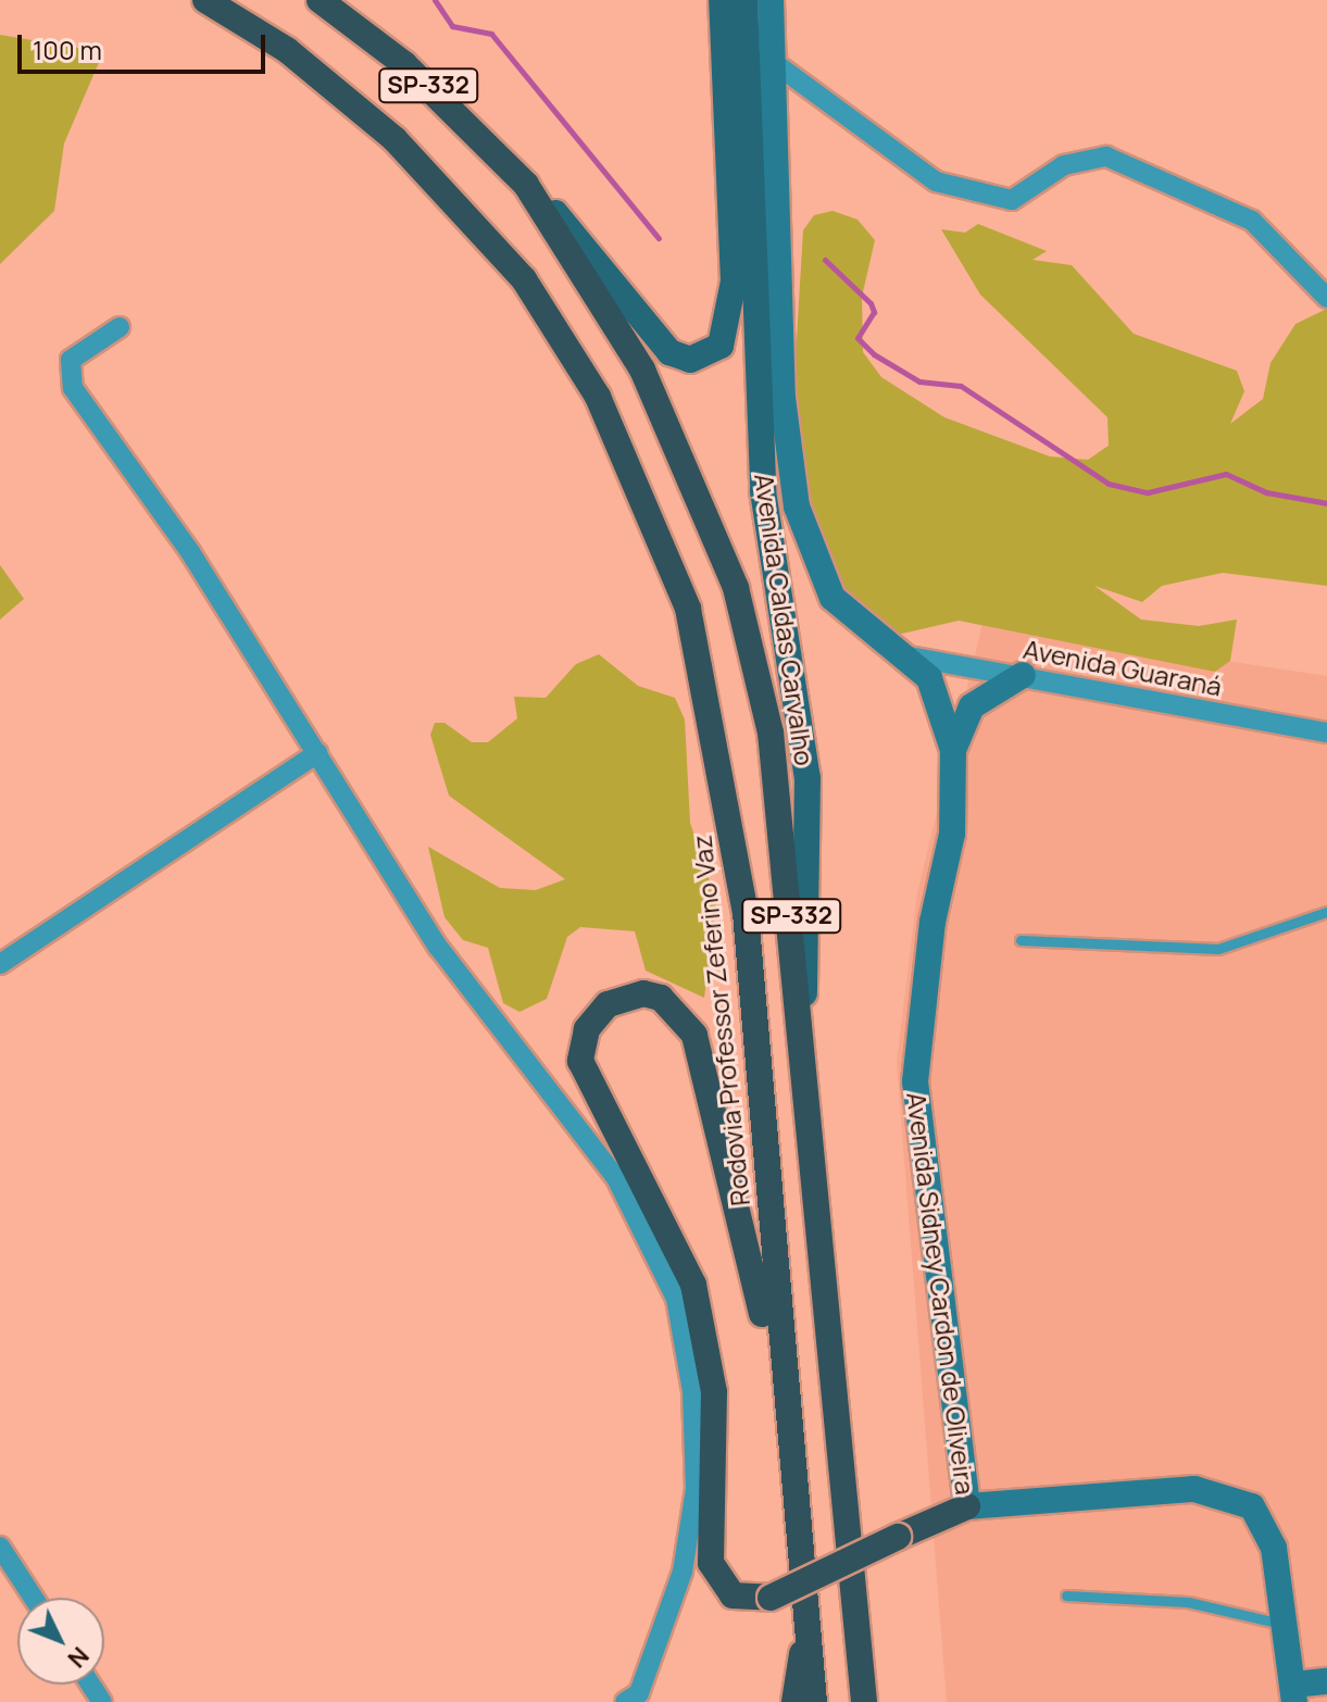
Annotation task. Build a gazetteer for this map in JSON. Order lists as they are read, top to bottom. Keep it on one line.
{"streets":{"highway":["SP-332","Rodovia Professor Zeferino Vaz"],"main road":["Avenida Caldas Carvalho"],"street":["Avenida Guaraná","Avenida Sidney Cardon de Oliveira"]},"crossings":[["SP-332","Avenida Caldas Carvalho"],["Avenida Caldas Carvalho","Avenida Guaraná"],["Avenida Caldas Carvalho","Avenida Sidney Cardon de Oliveira"],["Avenida Guaraná","Avenida Sidney Cardon de Oliveira"]],"scale_bar":"100 m","north":"bottom right"}
